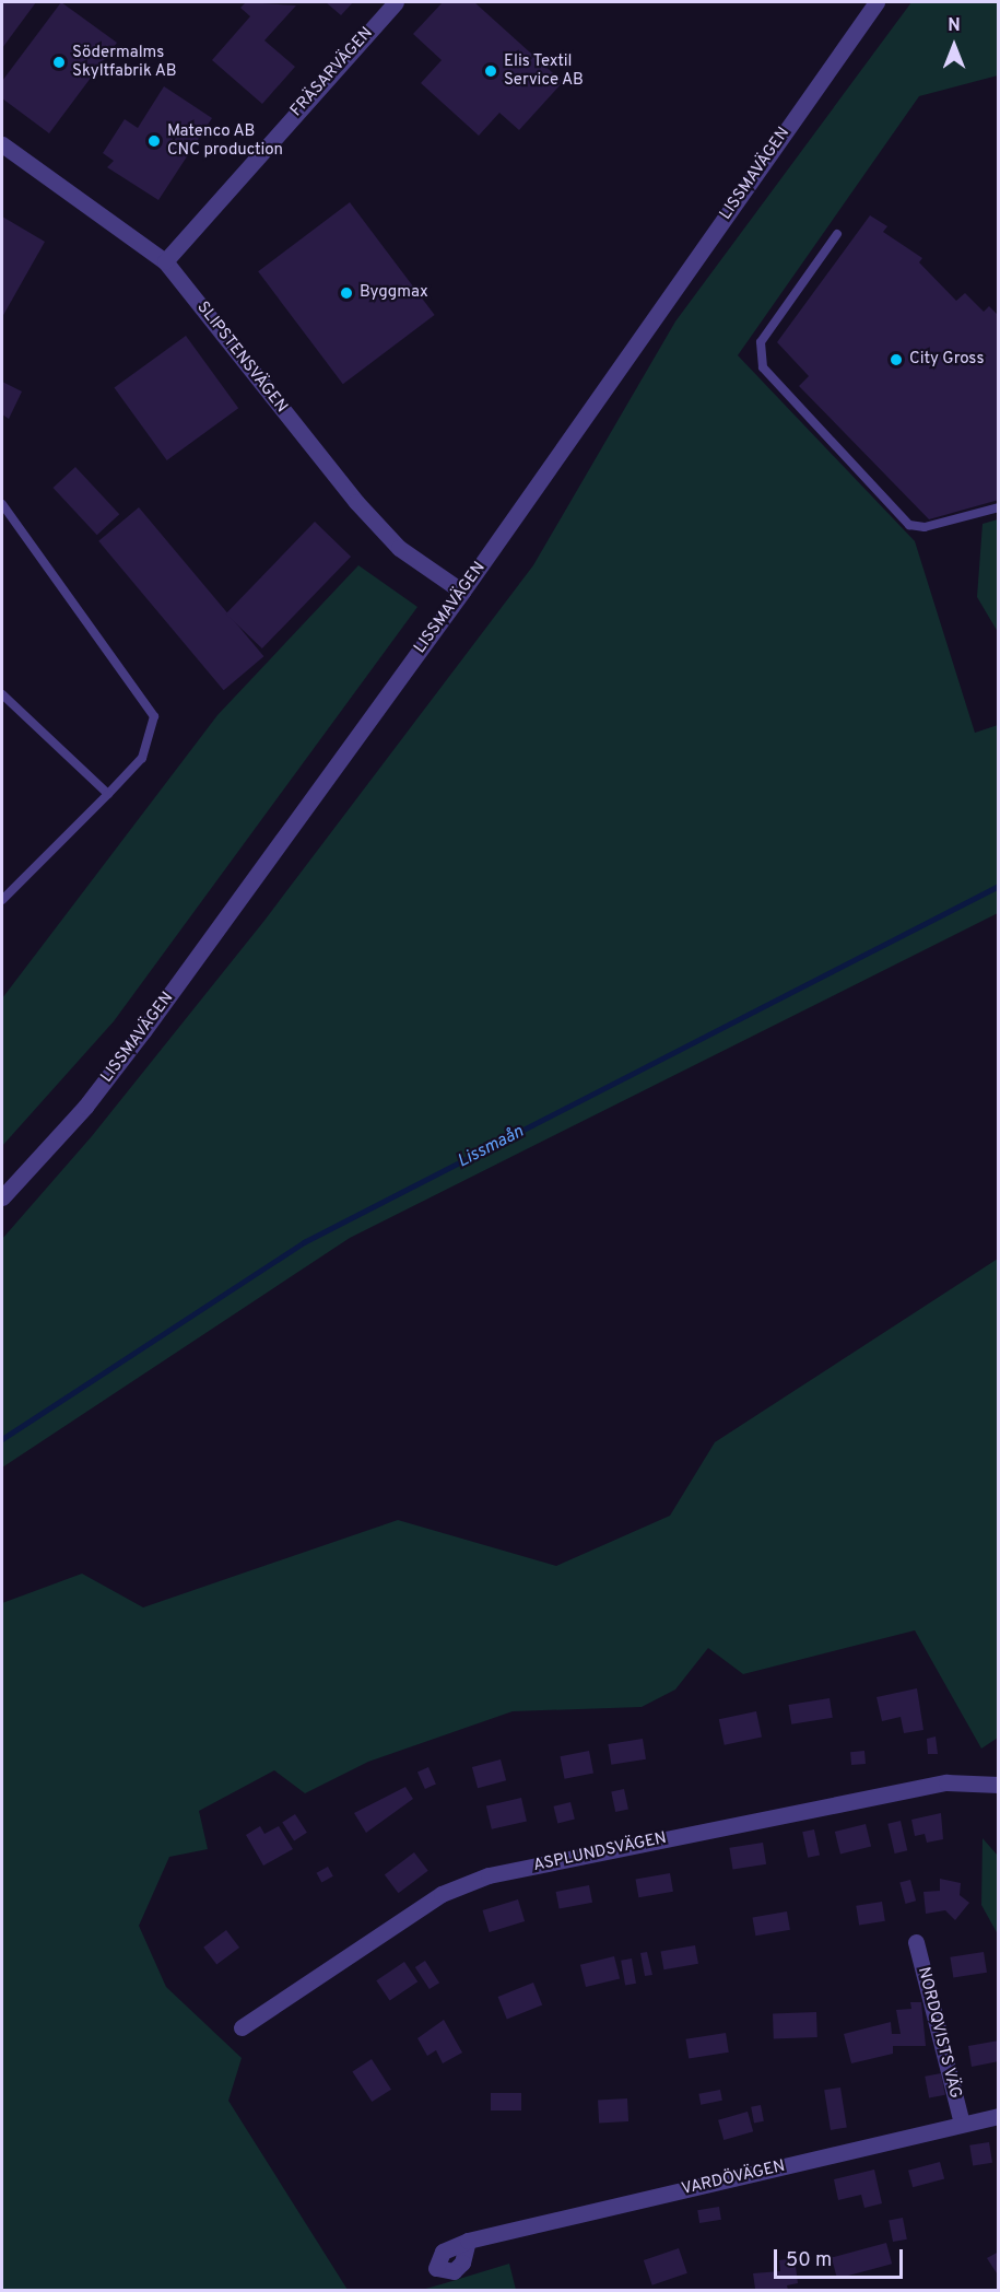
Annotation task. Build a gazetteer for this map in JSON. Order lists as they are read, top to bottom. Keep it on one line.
{"streets":{"street":["FRÄSARVÄGEN","LISSMAVÄGEN","SLIPSTENSVÄGEN","ASPLUNDSVÄGEN","NORDQVISTS VÄG","VARDÖVÄGEN"]},"crossings":[["FRÄSARVÄGEN","SLIPSTENSVÄGEN"],["LISSMAVÄGEN","SLIPSTENSVÄGEN"],["NORDQVISTS VÄG","VARDÖVÄGEN"]],"water":["Lissmaån"],"places":["Södermalms Skyltfabrik AB","Elis Textil Service AB","Matenco AB CNC production","Byggmax","City Gross"],"scale_bar":"50 m","north":"top"}
